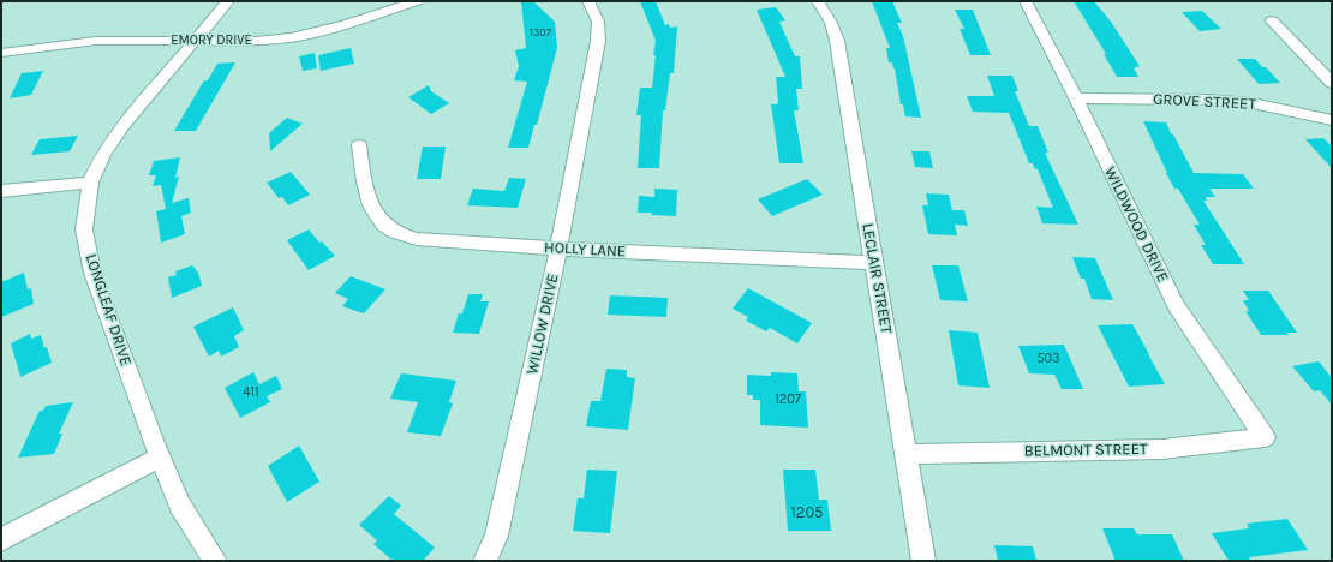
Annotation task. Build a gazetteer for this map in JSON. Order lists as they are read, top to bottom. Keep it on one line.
{"streets":{"street":["EMORY DRIVE","GROVE STREET","WILDWOOD DRIVE","HOLLY LANE","LECLAIR STREET","LONGLEAF DRIVE","WILLOW DRIVE","BELMONT STREET"]},"crossings":[["EMORY DRIVE","LONGLEAF DRIVE"],["GROVE STREET","WILDWOOD DRIVE"],["WILDWOOD DRIVE","BELMONT STREET"],["HOLLY LANE","LECLAIR STREET"],["HOLLY LANE","WILLOW DRIVE"],["LECLAIR STREET","BELMONT STREET"]],"house_numbers":["1307","503","411","1207","1205"]}
